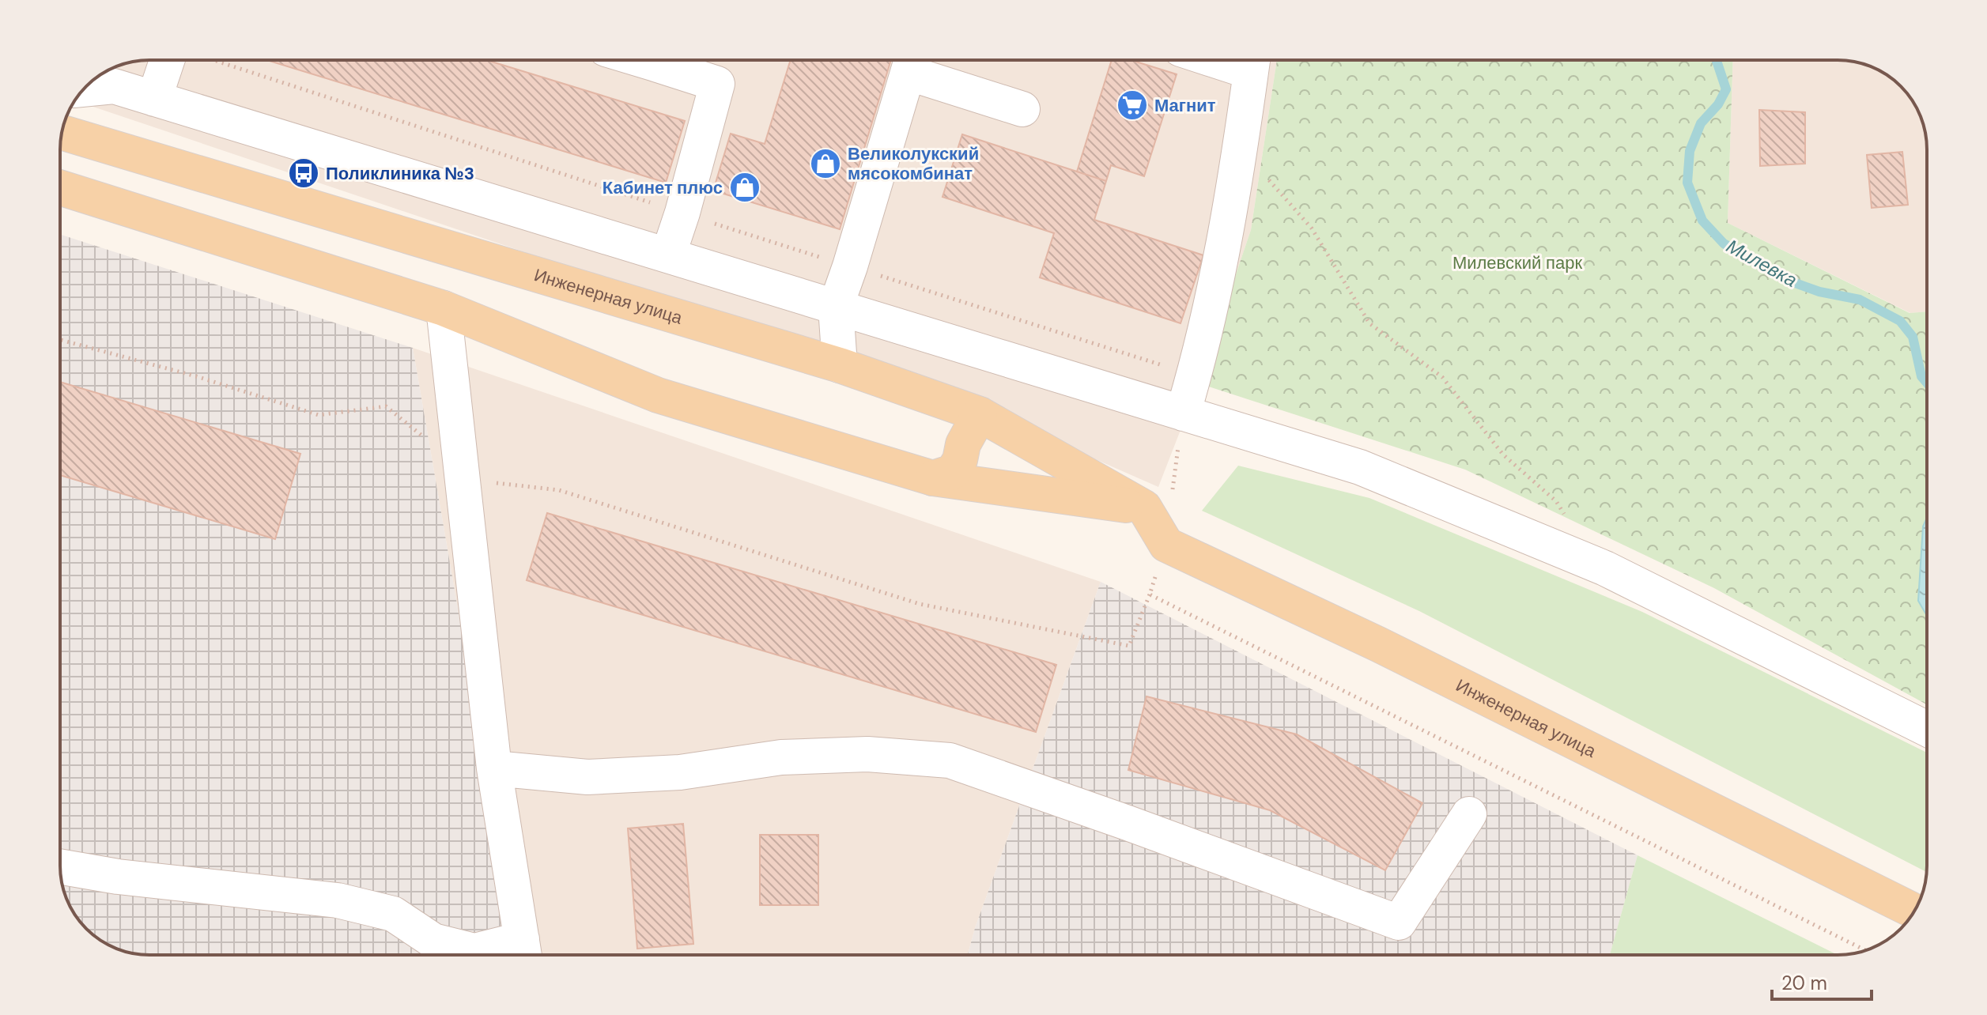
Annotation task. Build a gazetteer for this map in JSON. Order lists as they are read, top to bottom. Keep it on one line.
{"streets":{"main road":["Инженерная улица"]},"water":["Милевка"],"parks":["Милевский парк"],"places":{"supermarket":["Магнит"],"shop":["Великолукский мясокомбинат","Кабинет плюс"],"bus stop":["Поликлиника №3"]},"scale_bar":"20 m"}
